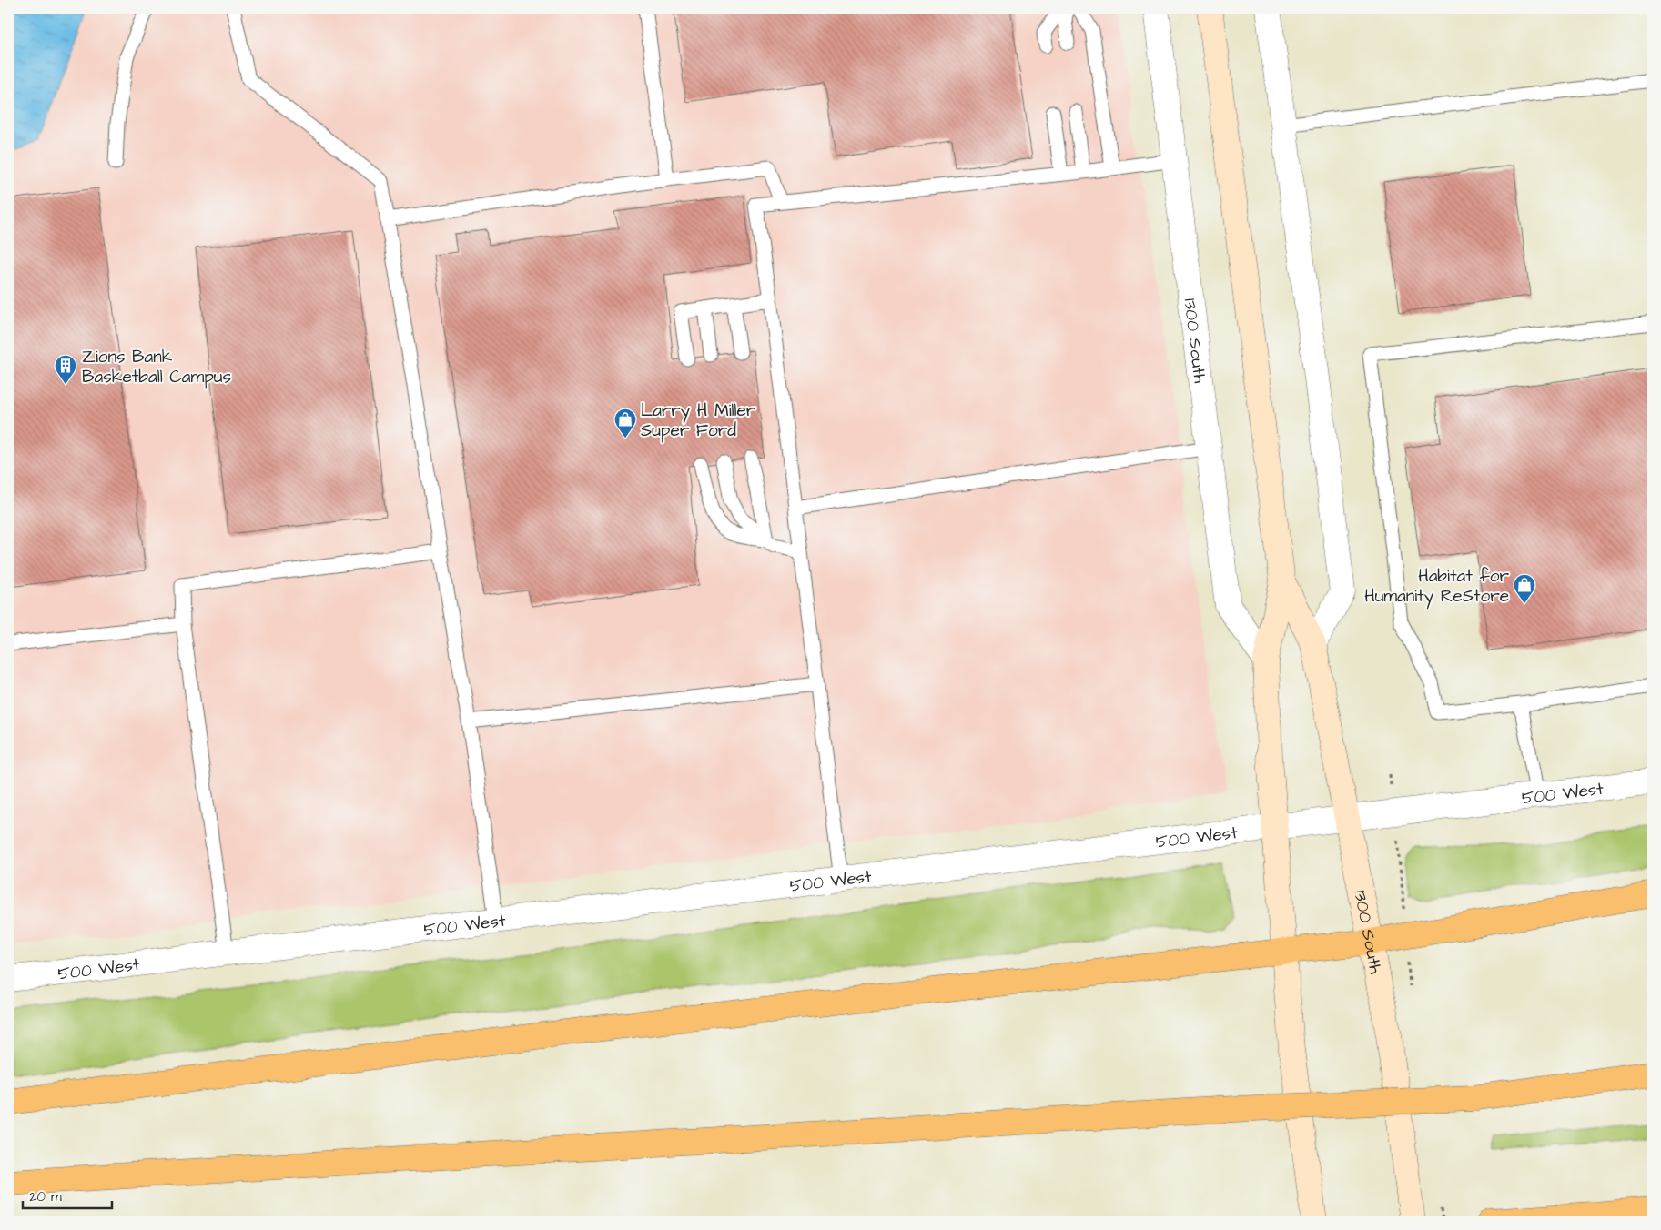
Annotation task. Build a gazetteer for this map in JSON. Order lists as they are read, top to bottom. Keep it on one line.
{"streets":{"main road":["1300 South"],"street":["500 West"]},"crossings":[["1300 South","500 West"]],"places":{"building":["Zions Bank Basketball Campus"],"shop":["Larry H Miller Super Ford","Habitat for Humanity ReStore"]},"scale_bar":"20 m"}
